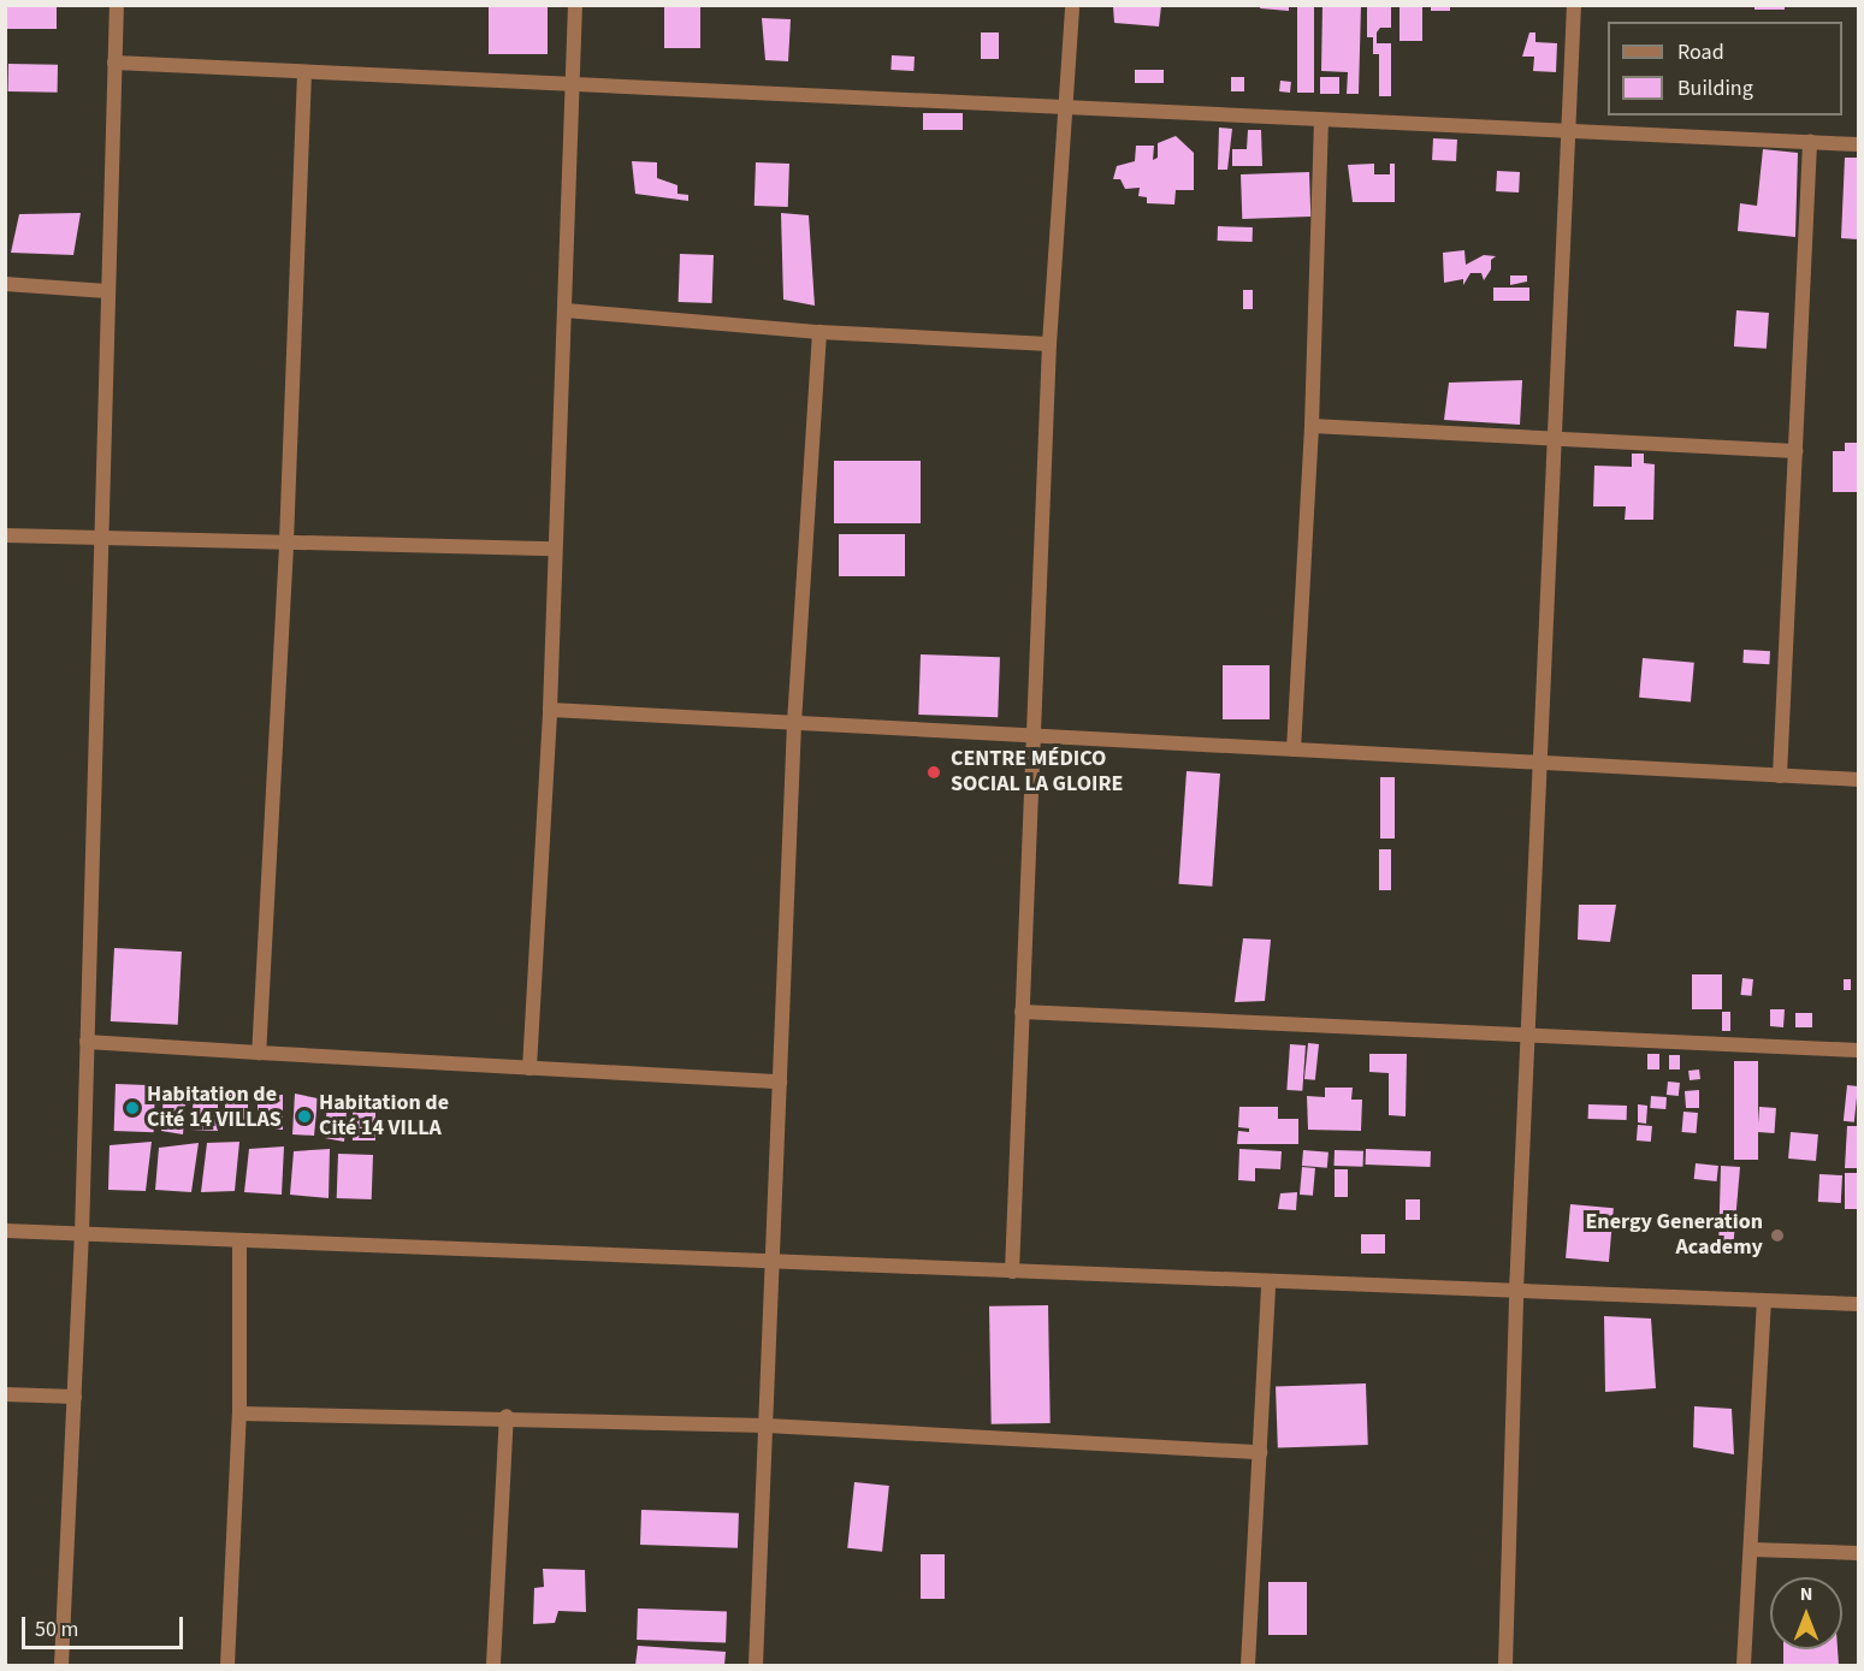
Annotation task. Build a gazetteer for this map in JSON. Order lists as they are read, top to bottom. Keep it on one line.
{"places":["CENTRE MÉDICO SOCIAL LA GLOIRE","Habitation de Cité 14 VILLAS","Habitation de Cité 14 VILLA","Energy Generation Academy"],"legend":["Road","Building"],"scale_bar":"50 m","north":"top"}
